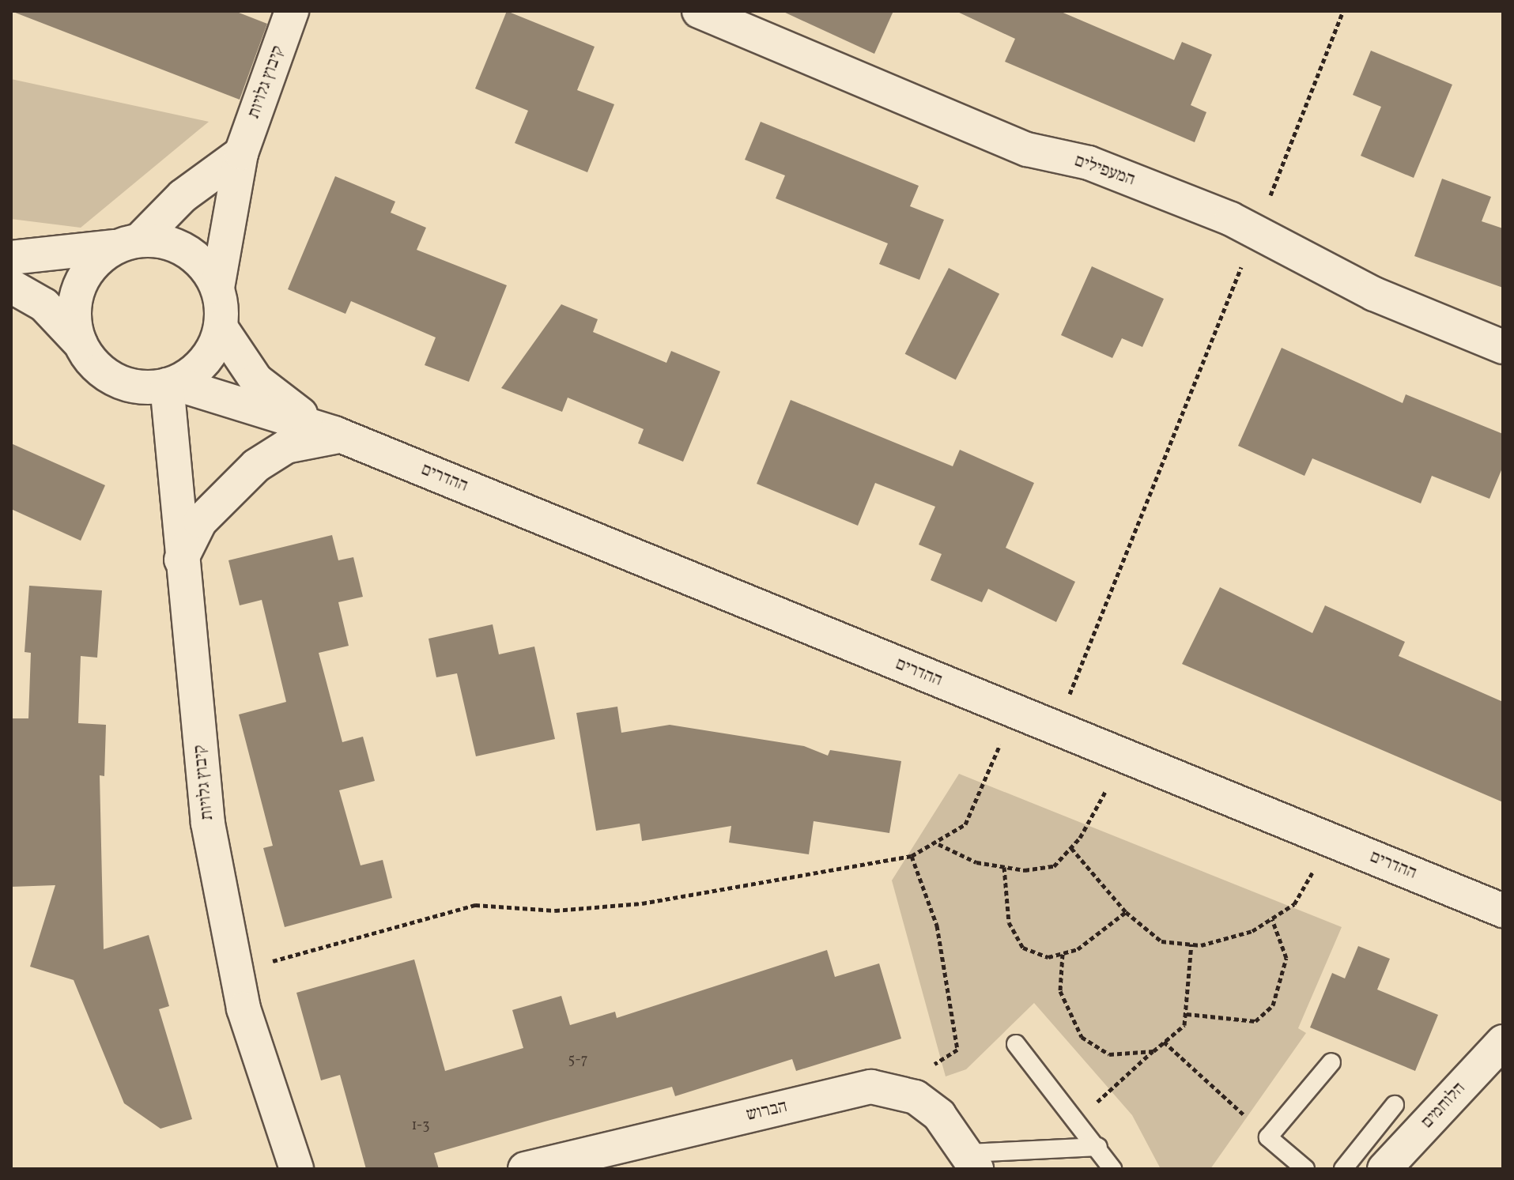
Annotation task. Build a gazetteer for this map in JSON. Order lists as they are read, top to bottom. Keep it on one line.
{"streets":{"street":["קיבוץ גלויות","המעפילים","ההדרים","הלוחמים","הברוש"]},"crossings":[["קיבוץ גלויות","ההדרים"]],"house_numbers":["5-7","1-3"]}
